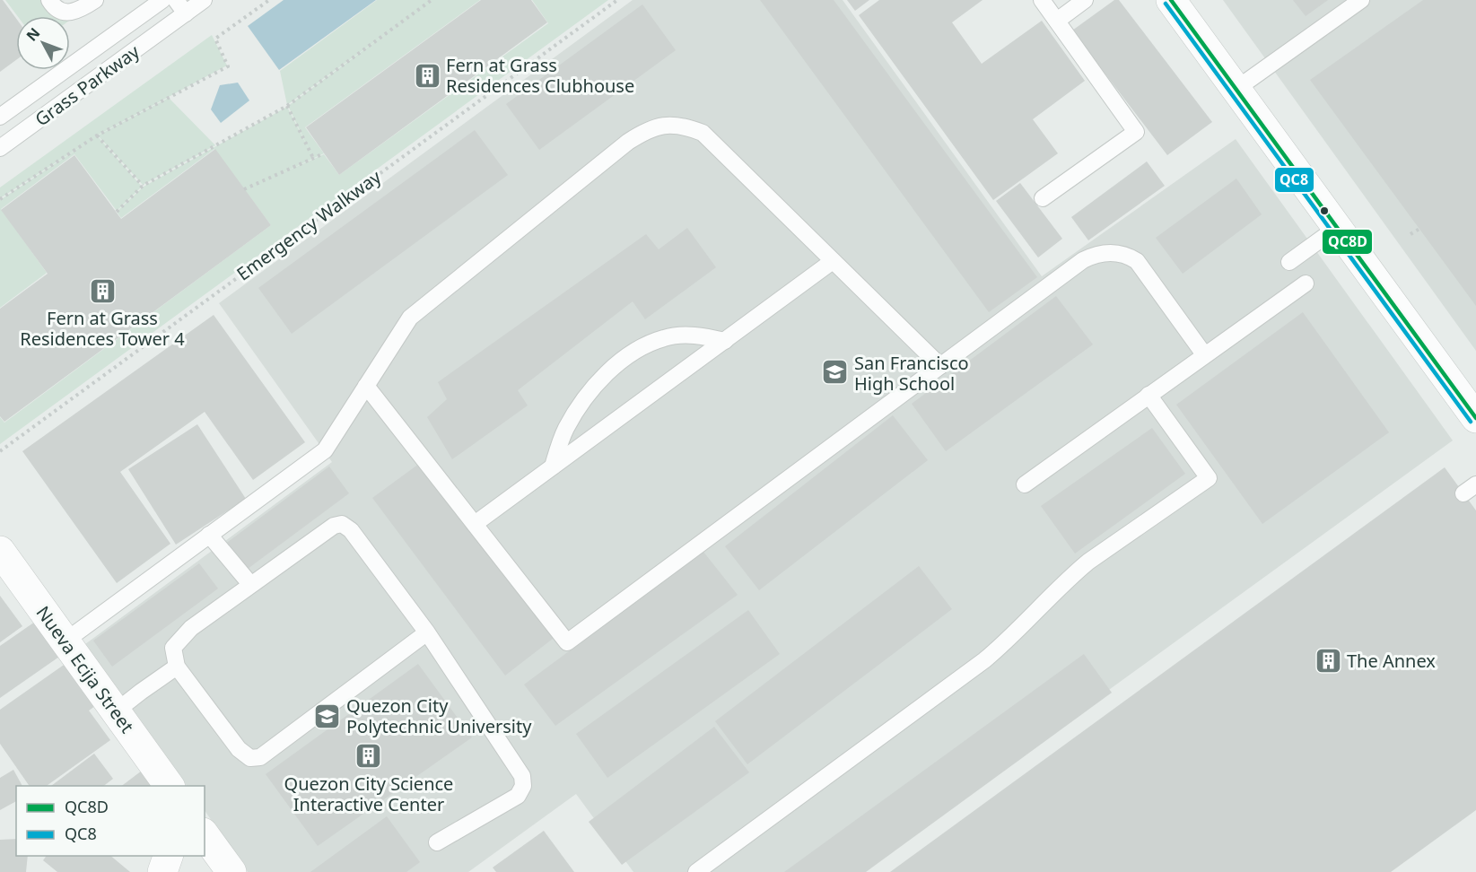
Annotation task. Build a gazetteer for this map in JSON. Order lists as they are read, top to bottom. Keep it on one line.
{"streets":{"street":["Nueva Ecija Street"],"lane":["Grass Parkway"],"path":["Emergency Walkway"]},"places":{"building":["Fern at Grass Residences Clubhouse","Fern at Grass Residences Tower 4","The Annex","Quezon City Science Interactive Center"],"school or university":["San Francisco High School","Quezon City Polytechnic University"]},"lines":["transit line QC8D","transit line QC8"],"legend":["QC8D","QC8"],"north":"top left"}
